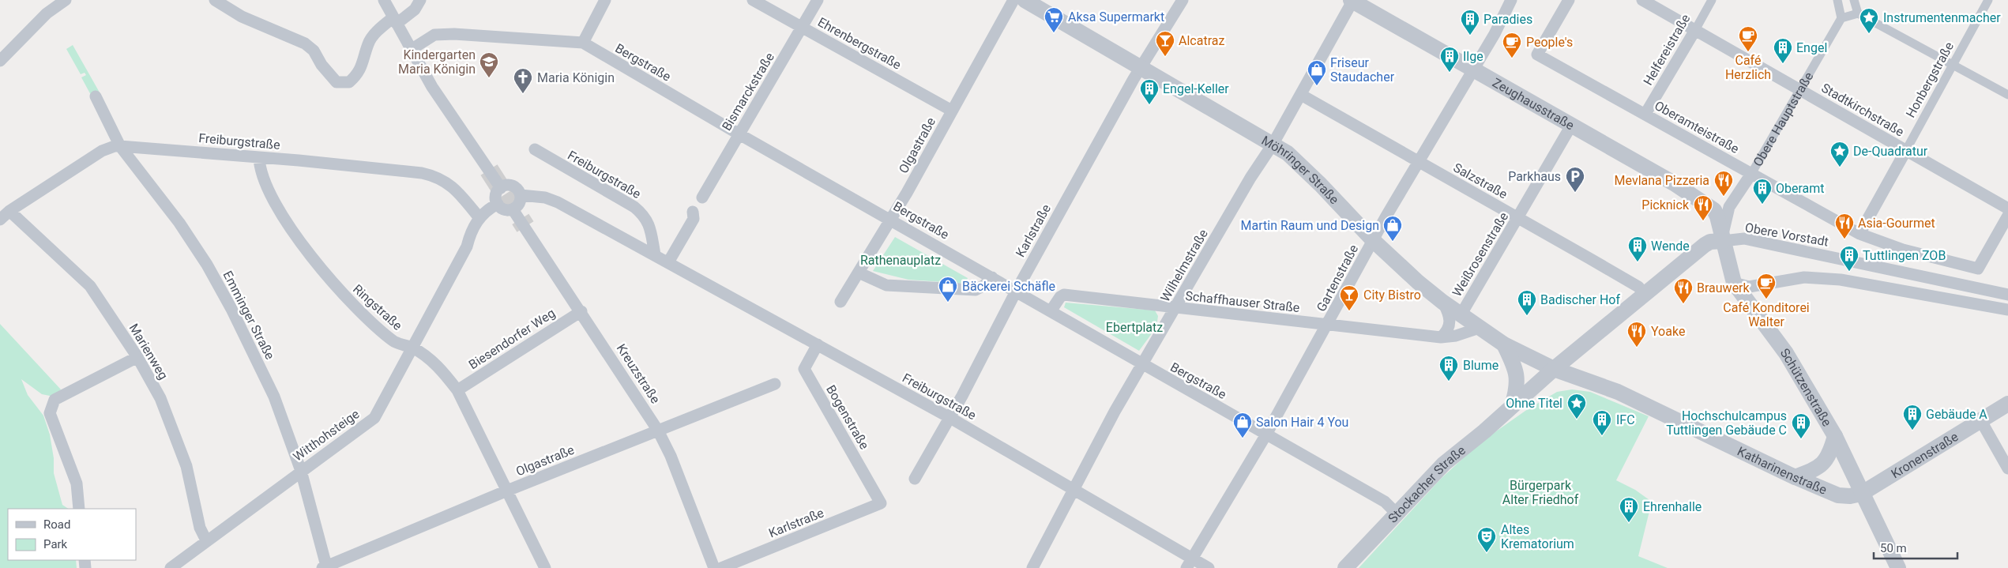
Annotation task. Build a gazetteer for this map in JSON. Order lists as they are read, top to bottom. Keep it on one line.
{"streets":{"street":["Ehrenbergstraße","Helfereistraße","Bergstraße","Honbergstraße","Bismarckstraße","Zeughausstraße","Stadtkirchstraße","Obere Hauptstraße","Oberamteistraße","Freiburgstraße","Olgastraße","Möhringer Straße","Salzstraße","Karlstraße","Obere Vorstadt","Weißrosenstraße","Wilhelmstraße","Gartenstraße","Schaffhauser Straße","Ringstraße","Emminger Straße","Biesendorfer Weg","Marienweg","Kreuzstraße","Schützenstraße","Bogenstraße","Witthohsteige","Kronenstraße","Katharinenstraße","Stockacher Straße"]},"crossings":[["Ehrenbergstraße","Bismarckstraße"],["Ehrenbergstraße","Olgastraße"],["Helfereistraße","Stadtkirchstraße"],["Helfereistraße","Oberamteistraße"],["Bergstraße","Bismarckstraße"],["Bergstraße","Olgastraße"],["Bergstraße","Karlstraße"],["Bergstraße","Wilhelmstraße"],["Bergstraße","Gartenstraße"],["Bergstraße","Schaffhauser Straße"],["Bergstraße","Stockacher Straße"],["Honbergstraße","Stadtkirchstraße"],["Honbergstraße","Oberamteistraße"],["Zeughausstraße","Weißrosenstraße"],["Zeughausstraße","Wilhelmstraße"],["Zeughausstraße","Gartenstraße"],["Zeughausstraße","Schützenstraße"],["Stadtkirchstraße","Obere Hauptstraße"],["Obere Hauptstraße","Oberamteistraße"],["Obere Hauptstraße","Obere Vorstadt"],["Obere Hauptstraße","Schützenstraße"],["Freiburgstraße","Karlstraße"],["Freiburgstraße","Wilhelmstraße"],["Freiburgstraße","Gartenstraße"],["Freiburgstraße","Ringstraße"],["Freiburgstraße","Emminger Straße"],["Freiburgstraße","Marienweg"],["Freiburgstraße","Kreuzstraße"],["Freiburgstraße","Bogenstraße"],["Freiburgstraße","Witthohsteige"],["Olgastraße","Ringstraße"],["Olgastraße","Emminger Straße"],["Olgastraße","Kreuzstraße"],["Möhringer Straße","Karlstraße"],["Möhringer Straße","Weißrosenstraße"],["Möhringer Straße","Wilhelmstraße"],["Möhringer Straße","Gartenstraße"],["Möhringer Straße","Schaffhauser Straße"],["Möhringer Straße","Katharinenstraße"],["Möhringer Straße","Stockacher Straße"],["Salzstraße","Weißrosenstraße"],["Salzstraße","Wilhelmstraße"],["Salzstraße","Gartenstraße"],["Karlstraße","Bogenstraße"],["Obere Vorstadt","Schützenstraße"],["Wilhelmstraße","Schaffhauser Straße"],["Gartenstraße","Schaffhauser Straße"],["Ringstraße","Biesendorfer Weg"],["Ringstraße","Witthohsteige"],["Emminger Straße","Witthohsteige"],["Biesendorfer Weg","Kreuzstraße"],["Marienweg","Witthohsteige"],["Kreuzstraße","Witthohsteige"],["Schützenstraße","Kronenstraße"],["Schützenstraße","Katharinenstraße"],["Kronenstraße","Katharinenstraße"],["Katharinenstraße","Stockacher Straße"]],"parks":["Rathenauplatz","Ebertplatz","Bürgerpark Alter Friedhof"],"places":{"supermarket":["Aksa Supermarkt"],"place":["Instrumentenmacher","De-Quadratur","Ohne Titel"],"building":["Paradies","Engel","Ilge","Engel-Keller","Oberamt","Wende","Tuttlingen ZOB","Badischer Hof","Blume","Gebäude A","IFC","Hochschulcampus Tuttlingen Gebäude C","Ehrenhalle"],"cafe":["Café Herzlich","People's","Café Konditorei Walter"],"bar":["Alcatraz","City Bistro"],"school or university":["Kindergarten Maria Königin"],"shop":["Friseur Staudacher","Martin Raum und Design","Bäckerei Schäfle","Salon Hair 4 You"],"church":["Maria Königin"],"parking":["Parkhaus"],"restaurant":["Mevlana Pizzeria","Picknick","Asia-Gourmet","Brauwerk","Yoake"],"theatre":["Altes Krematorium"]},"legend":["Road","Park"],"scale_bar":"50 m"}
